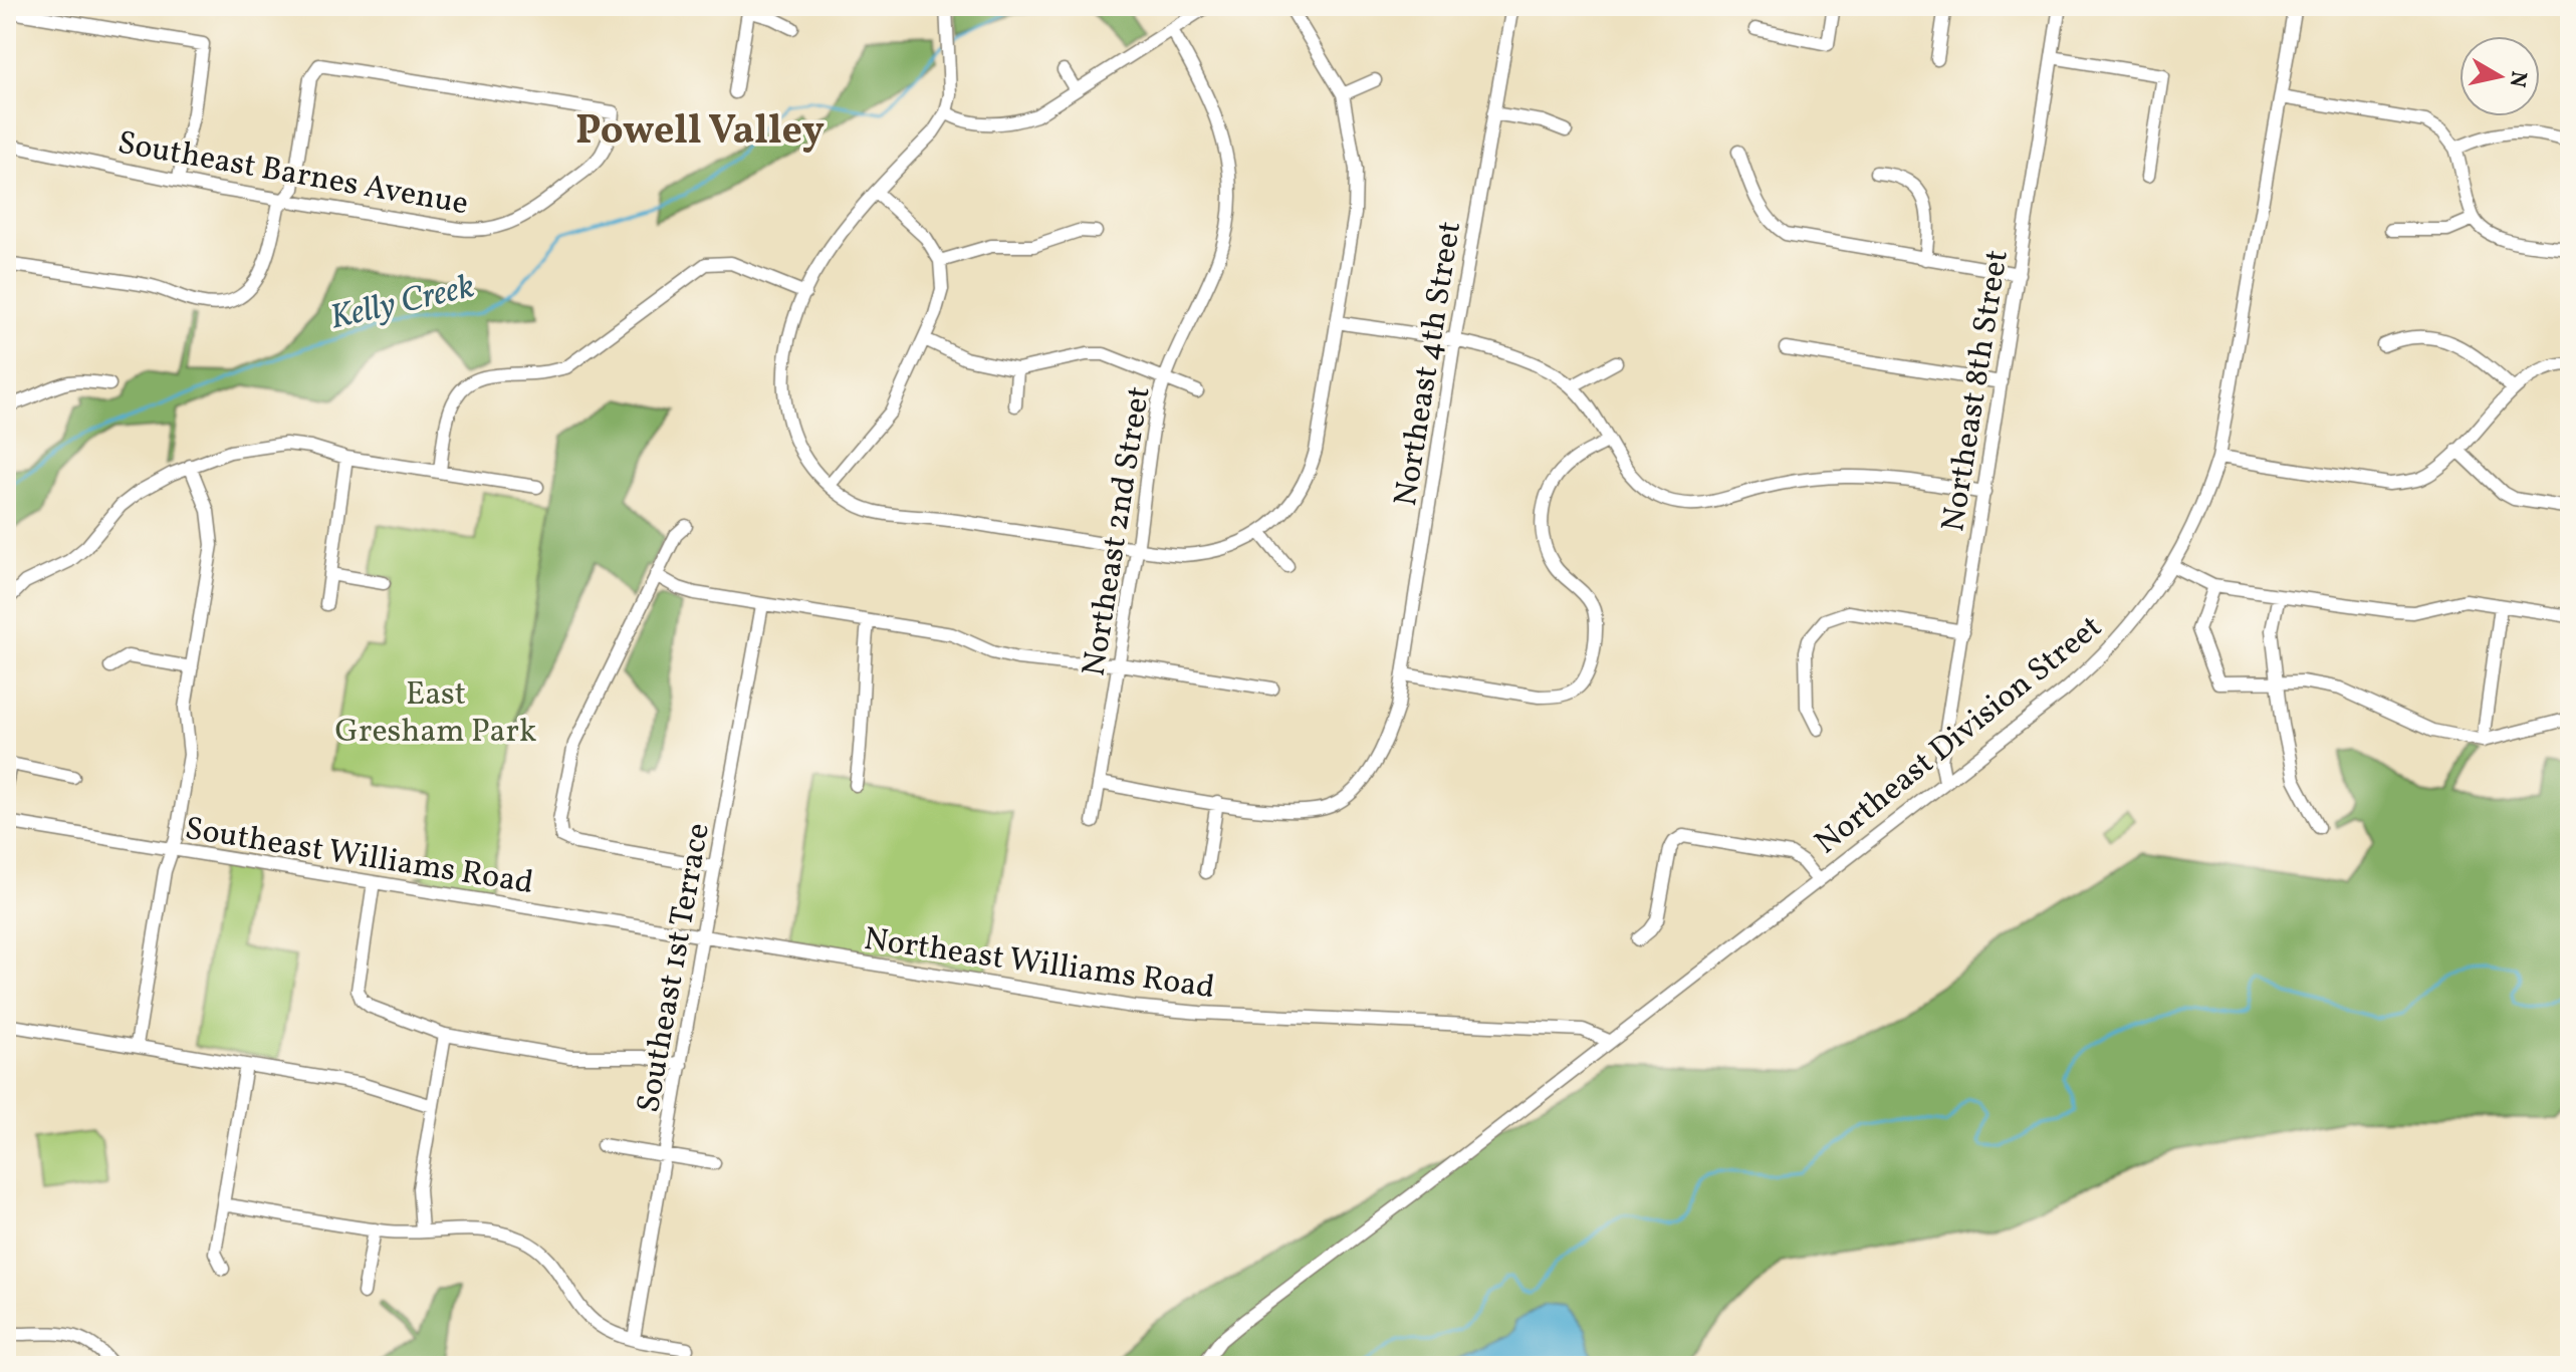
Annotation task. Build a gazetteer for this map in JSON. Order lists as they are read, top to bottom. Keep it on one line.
{"streets":{"street":["Southeast Barnes Avenue","Northeast 4th Street","Northeast 8th Street","Northeast 2nd Street","Northeast Division Street","Southeast Williams Road","Northeast Williams Road","Southeast 1st Terrace"]},"crossings":[["Northeast 4th Street","Northeast 2nd Street"],["Northeast 8th Street","Northeast Division Street"],["Northeast Division Street","Northeast Williams Road"],["Southeast Williams Road","Northeast Williams Road"],["Southeast Williams Road","Southeast 1st Terrace"],["Northeast Williams Road","Southeast 1st Terrace"]],"districts":["Powell Valley"],"water":["Kelly Creek"],"parks":["East Gresham Park"],"north":"right"}
